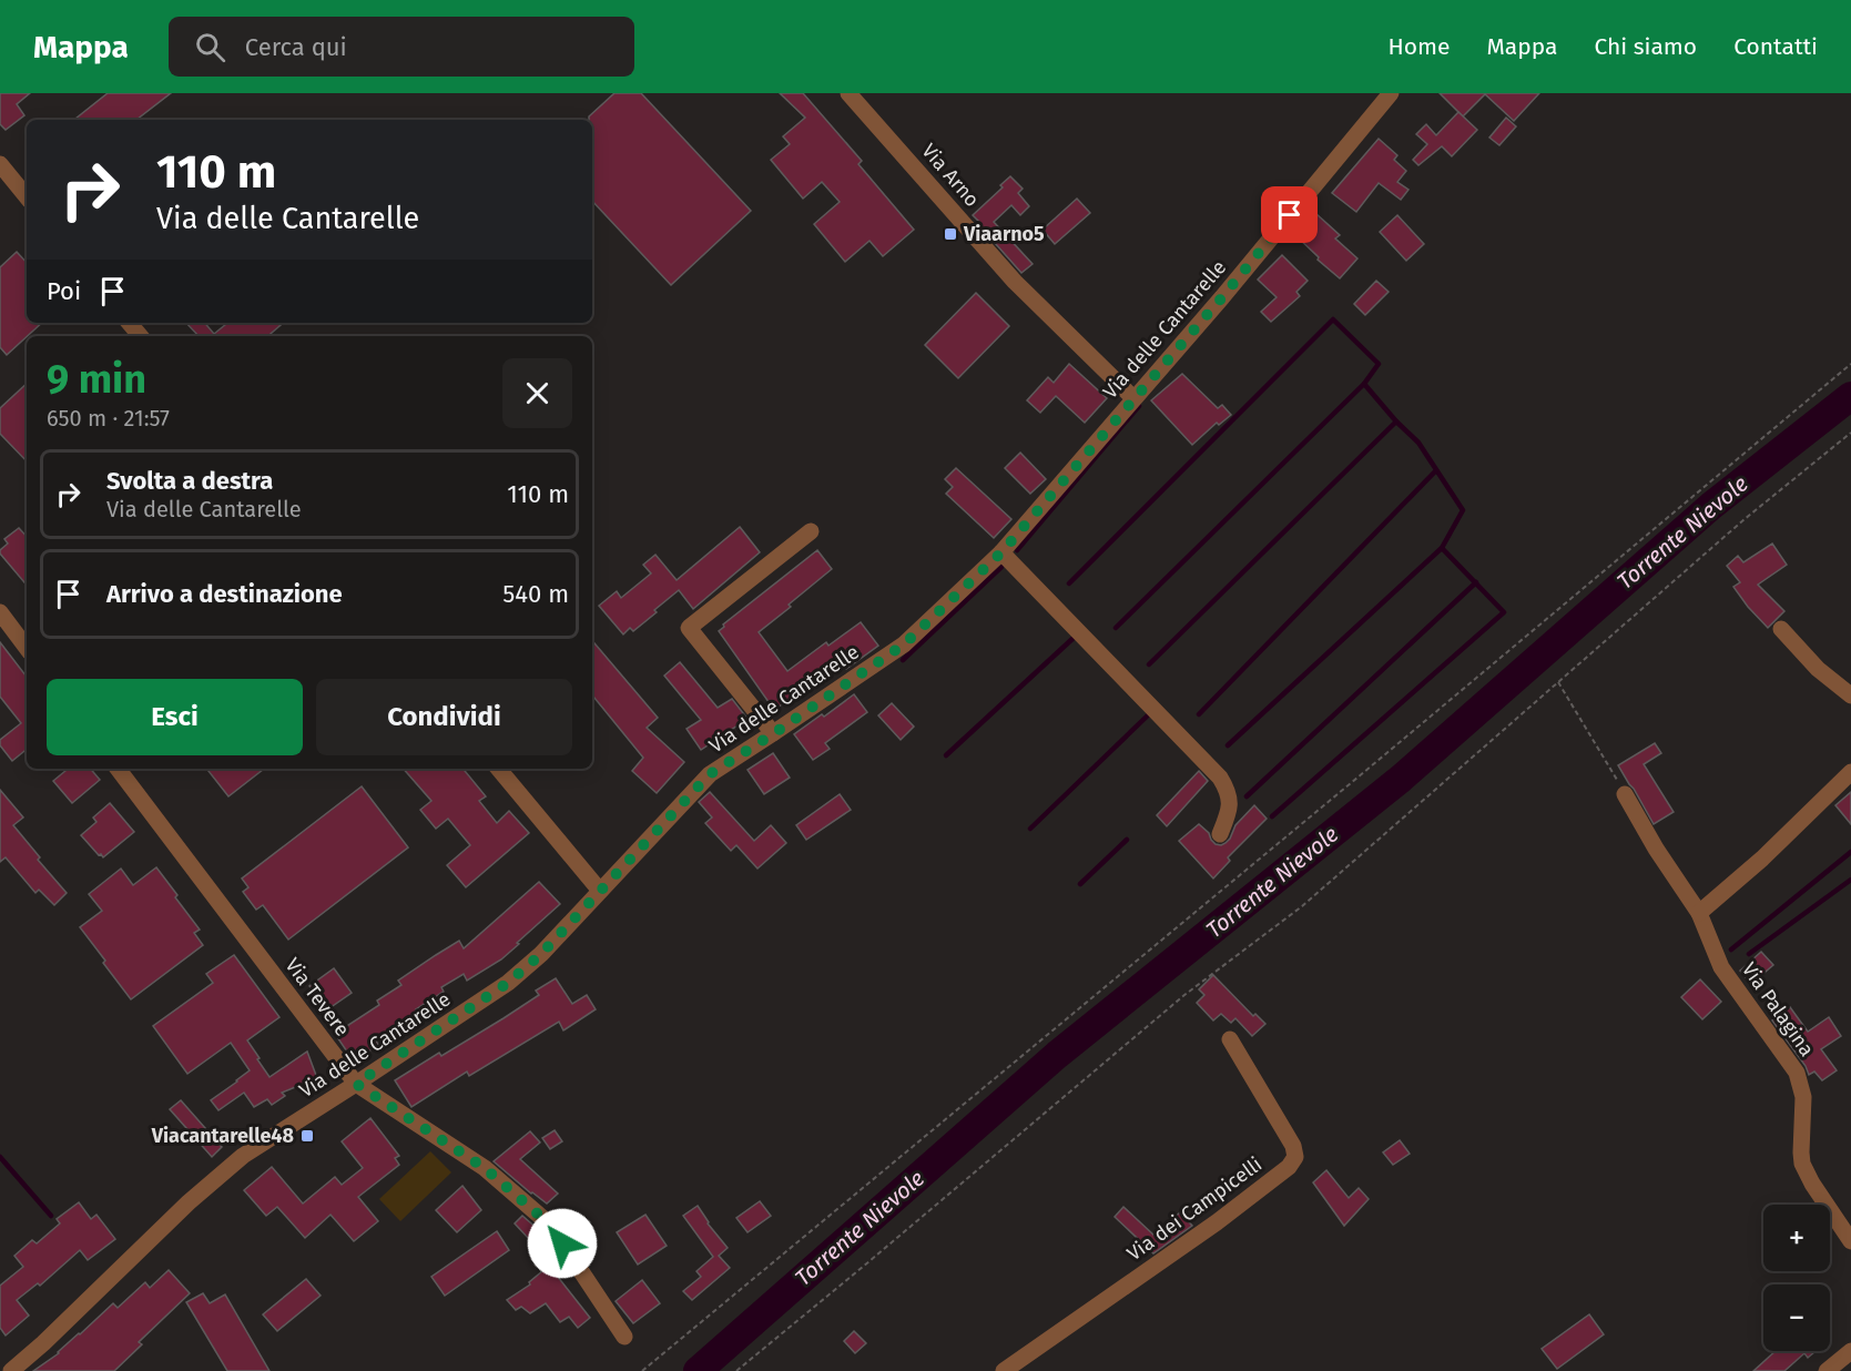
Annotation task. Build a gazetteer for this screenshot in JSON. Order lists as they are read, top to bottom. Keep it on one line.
{"streets":{"street":["Via Arno","Via delle Cantarelle","Via Tevere","Via Palagina","Via dei Campicelli"]},"crossings":[["Via Arno","Via delle Cantarelle"],["Via delle Cantarelle","Via Tevere"]],"water":["Torrente Nievole"],"places":{"transit":["Viaarno5","Viacantarelle48"]},"page":{"header":"Mappa","search":"Cerca qui","nav":["Home","Mappa","Chi siamo","Contatti"],"turn":["110 m","Via delle Cantarelle"],"then":"Poi","heading":["9 min","650 m · 21:57"],"list":[{"name":"Svolta a destra","note":"Via delle Cantarelle","value":"110 m"},{"name":"Arrivo a destinazione","value":"540 m"}],"buttons":["Esci","Condividi"],"map_buttons":["+","−"]}}
